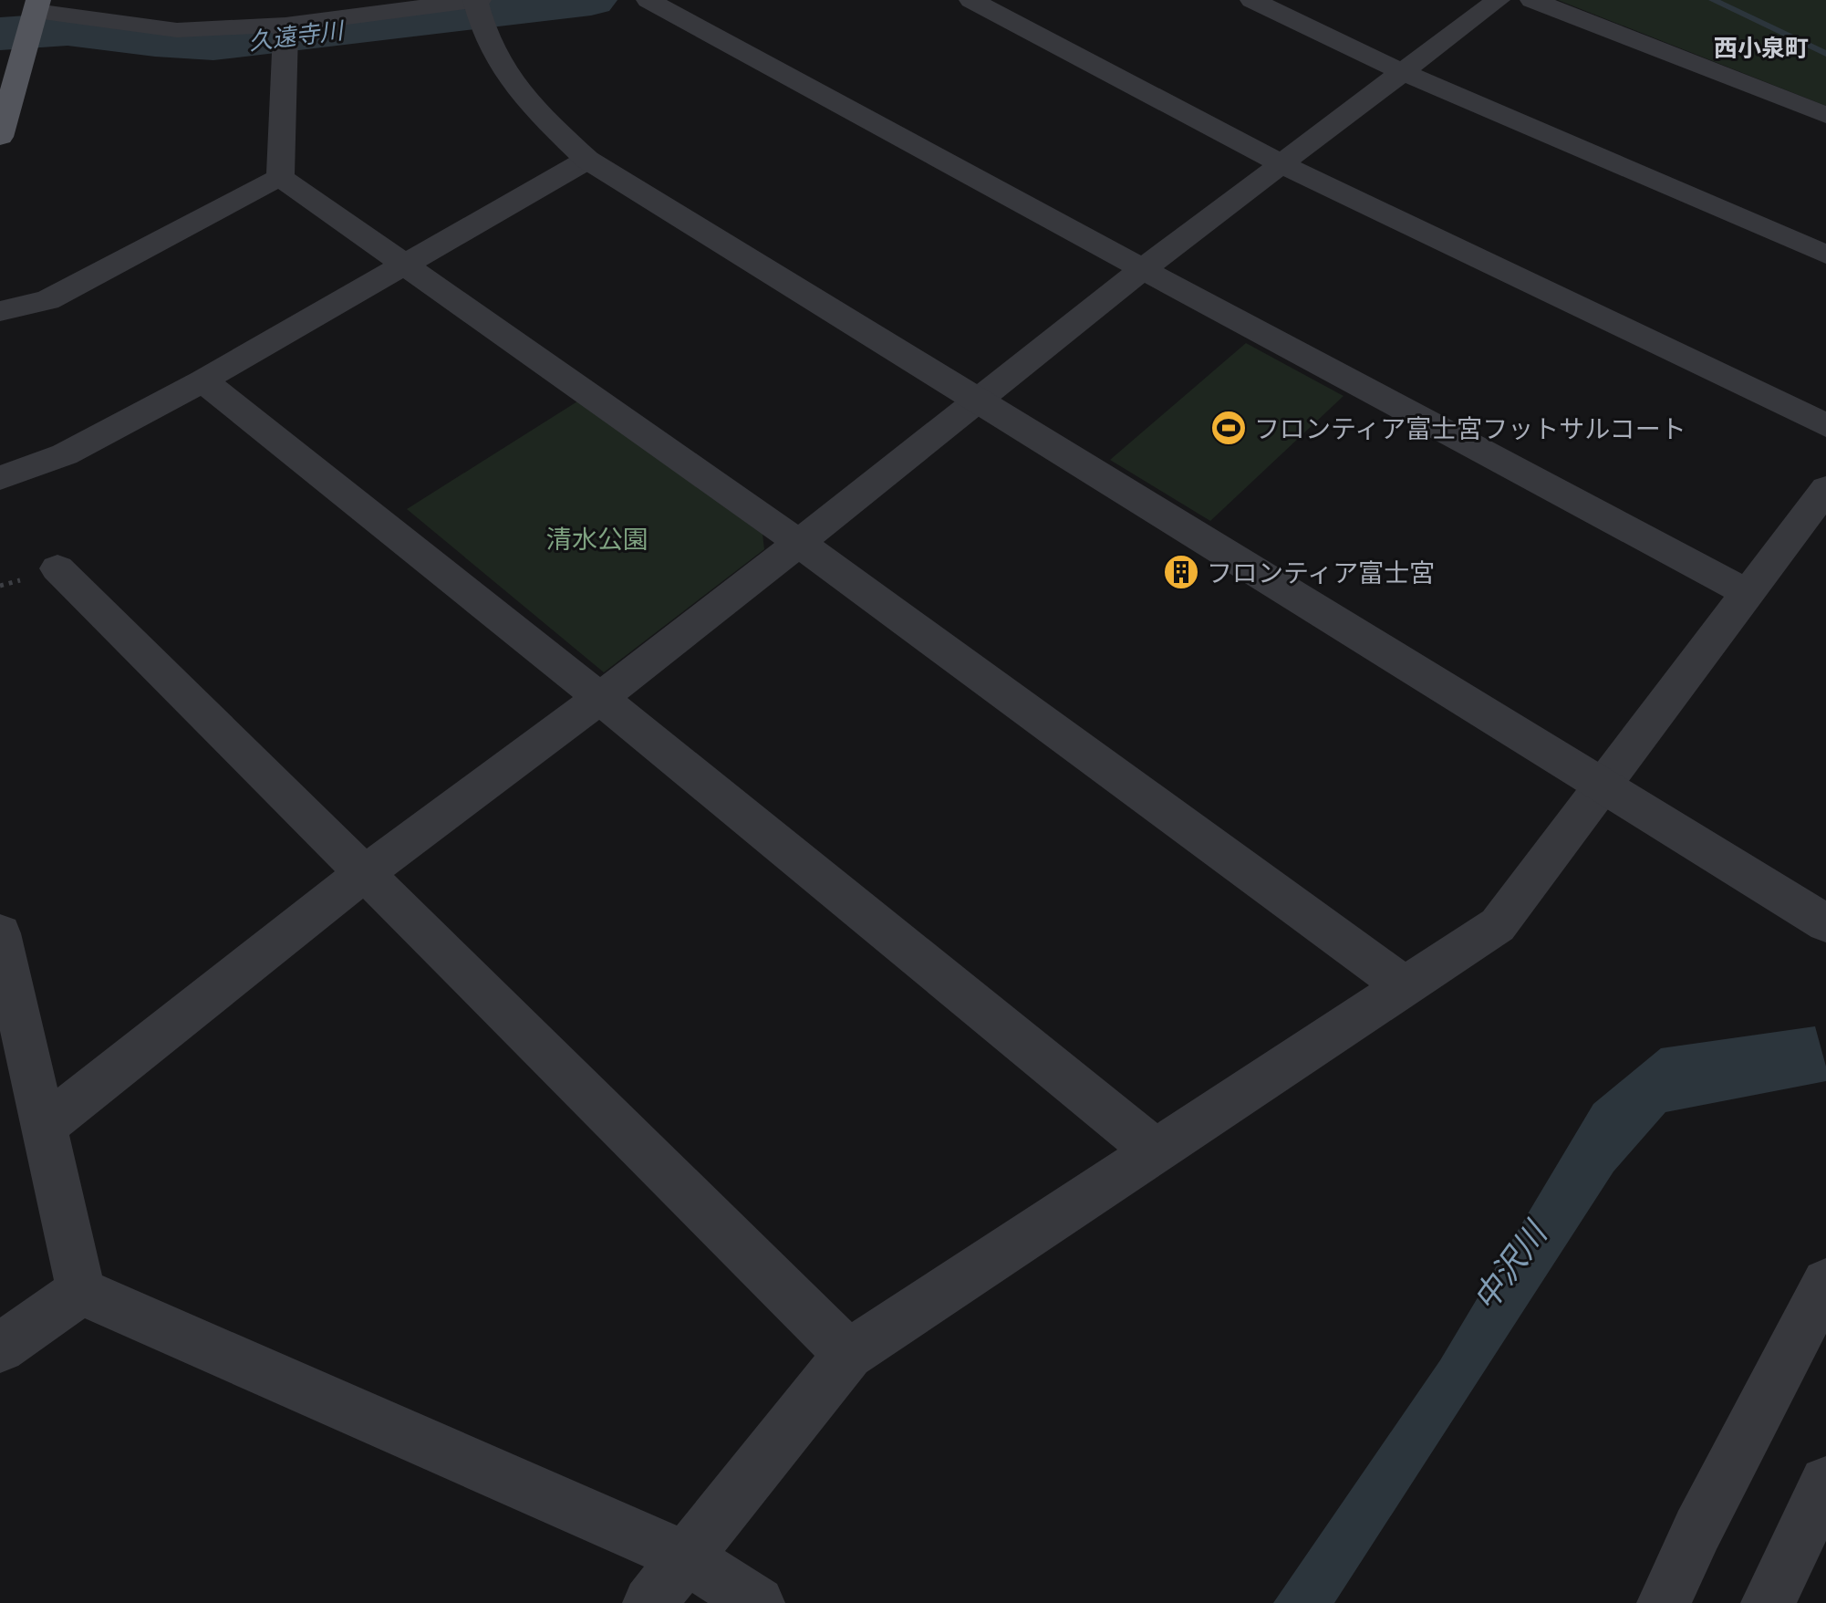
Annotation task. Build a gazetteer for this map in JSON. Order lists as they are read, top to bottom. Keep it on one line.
{"districts":["西小泉町"],"water":["久遠寺川","中沢川"],"parks":["清水公園"],"places":{"sports":["フロンティア富士宮フットサルコート"],"building":["フロンティア富士宮"]}}
